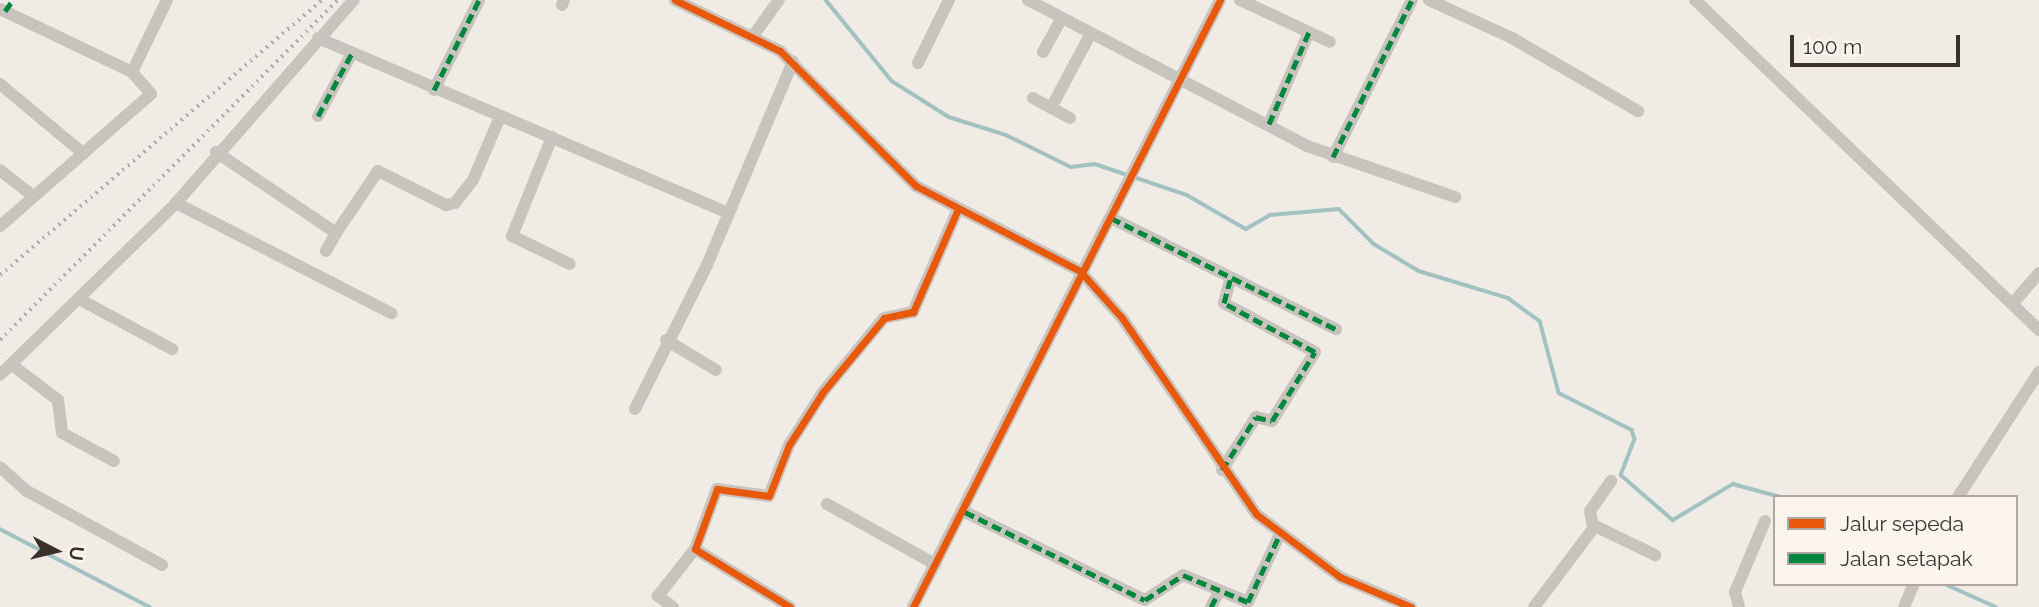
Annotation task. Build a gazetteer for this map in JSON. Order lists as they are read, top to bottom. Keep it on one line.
{"legend":["Jalur sepeda","Jalan setapak"],"scale_bar":"100 m","north":"right"}
